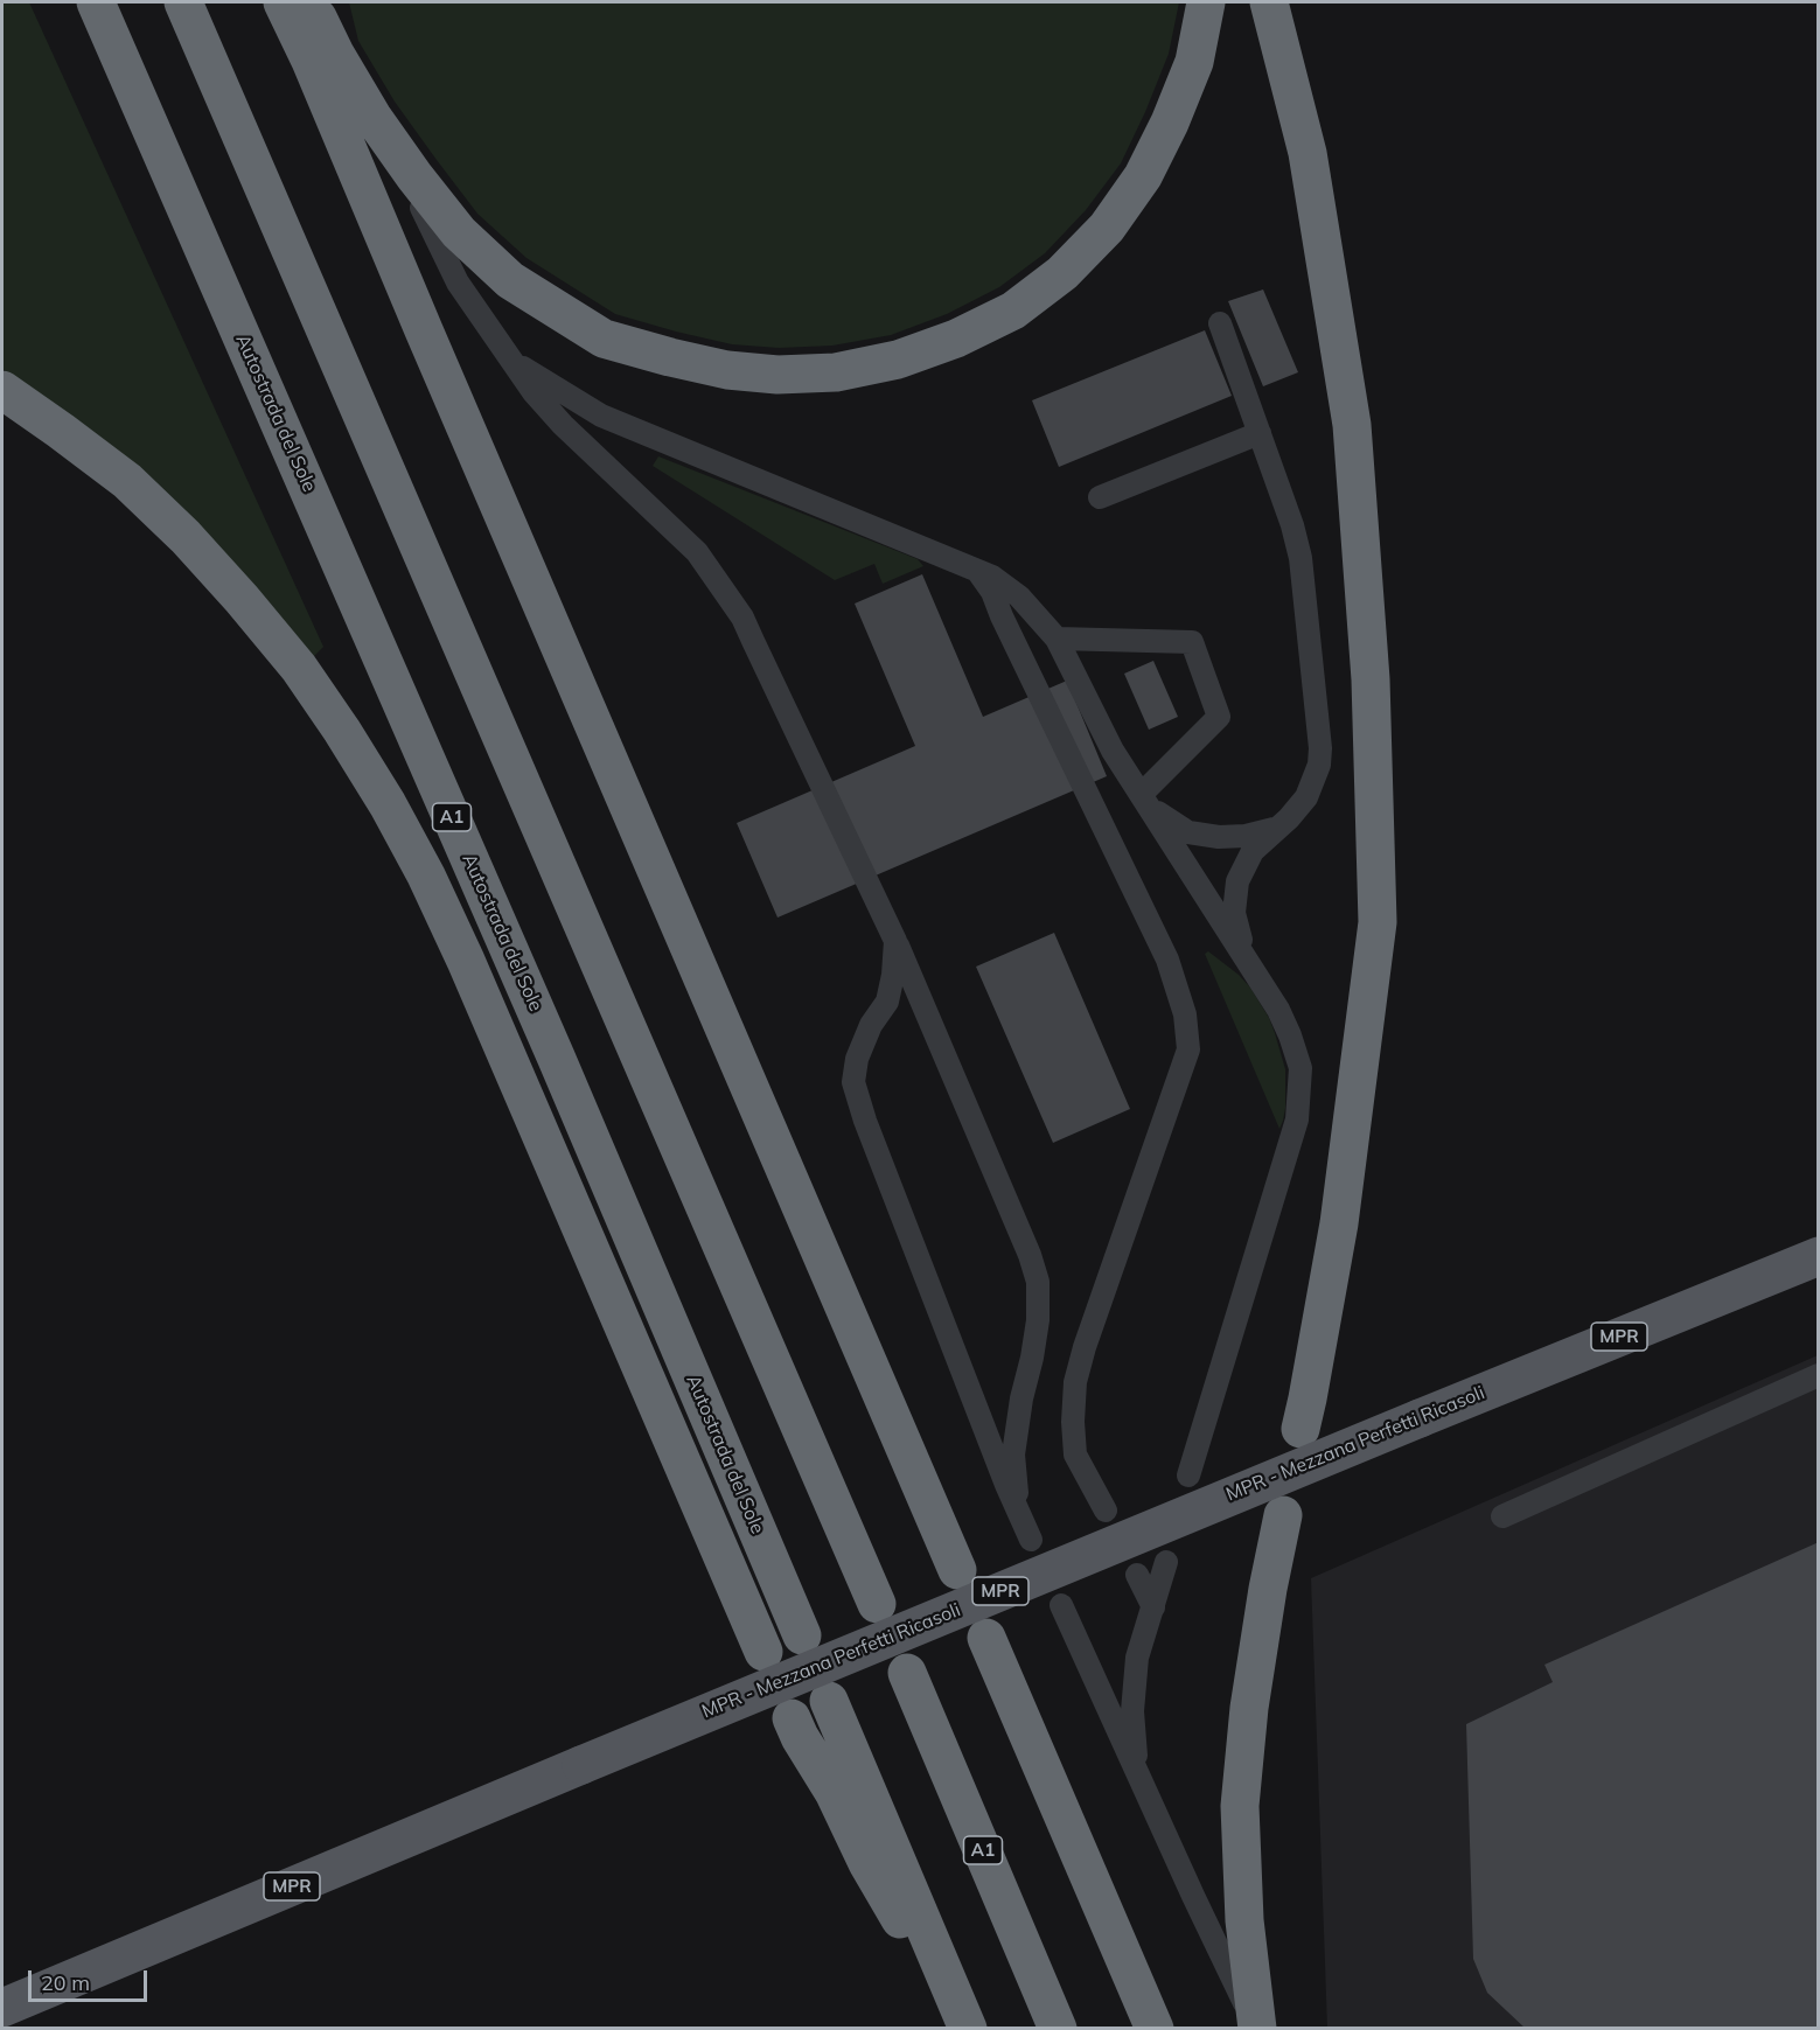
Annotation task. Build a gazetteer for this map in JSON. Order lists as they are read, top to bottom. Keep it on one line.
{"streets":{"highway":["Autostrada del Sole","A1"],"main road":["MPR","MPR - Mezzana Perfetti Ricasoli"]},"scale_bar":"20 m"}
